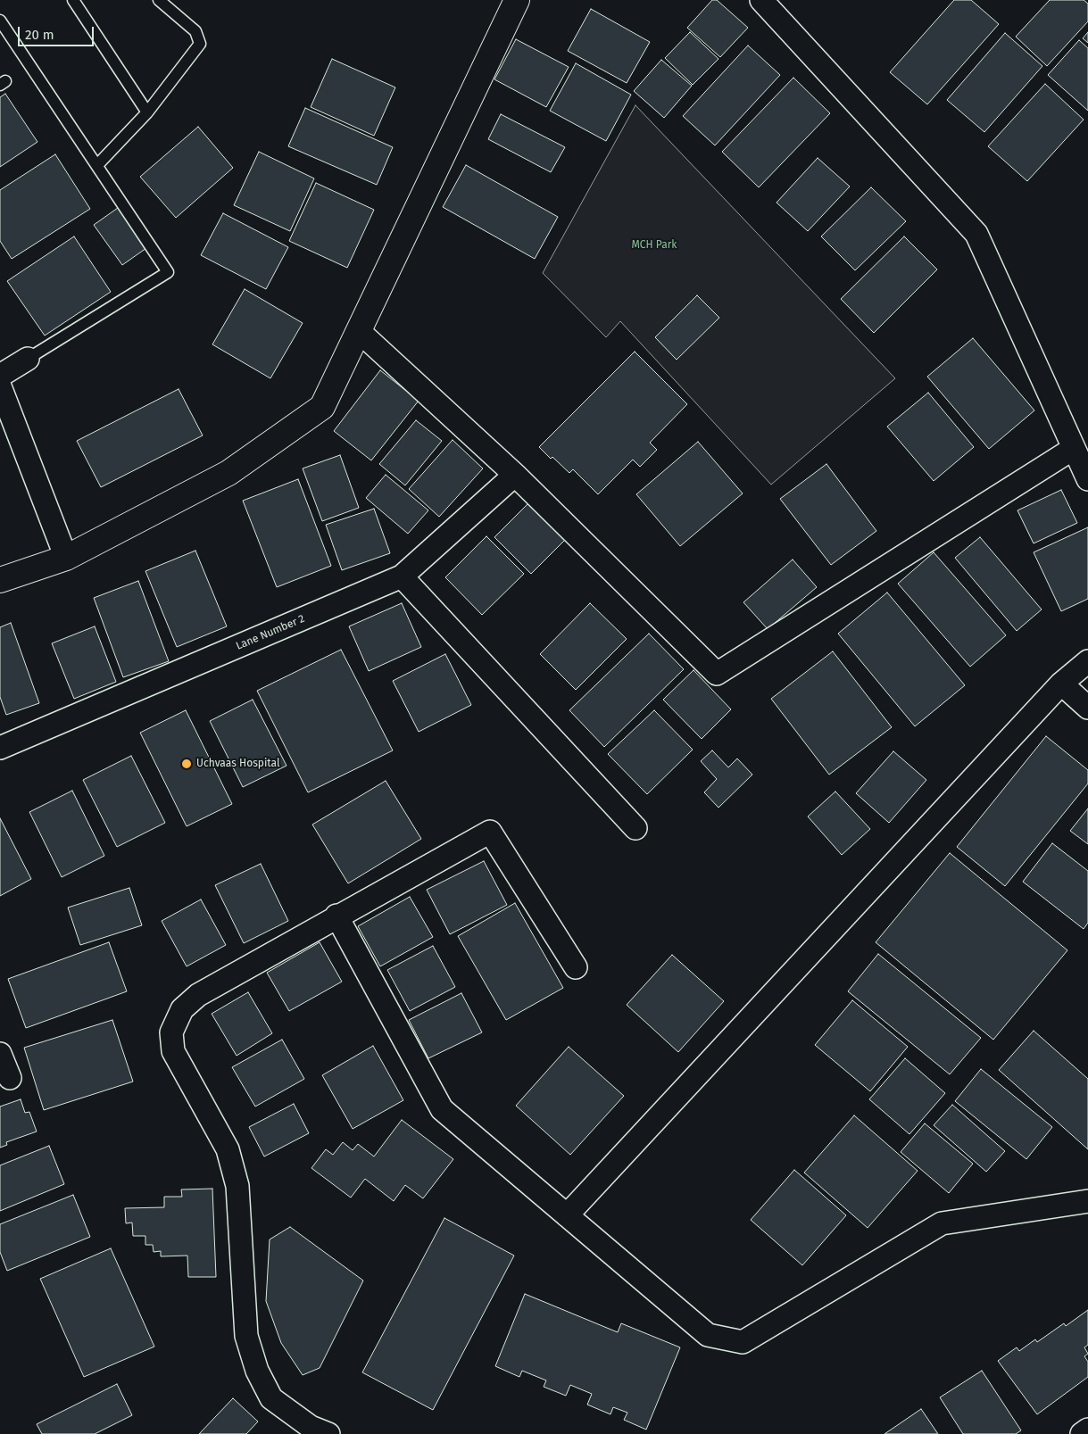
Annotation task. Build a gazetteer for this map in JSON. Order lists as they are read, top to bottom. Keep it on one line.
{"streets":{"street":["Lane Number 2"]},"parks":["MCH Park"],"places":["Uchvaas Hospital"],"scale_bar":"20 m"}
